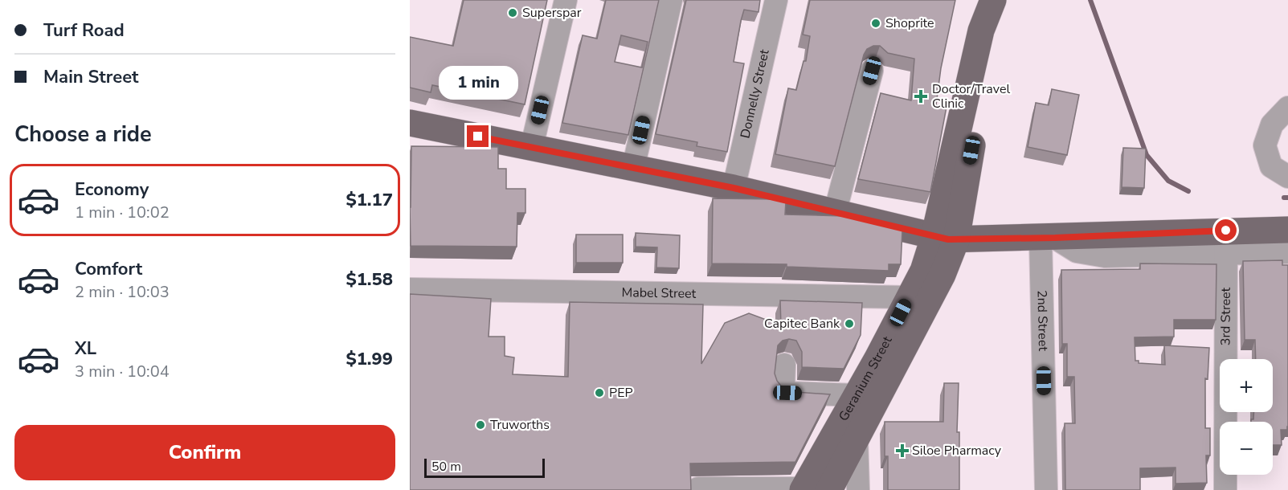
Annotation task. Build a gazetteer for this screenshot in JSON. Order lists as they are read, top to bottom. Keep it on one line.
{"streets":{"main road":["Geranium Street"],"street":["Donnelly Street","Mabel Street","3rd Street","2nd Street"]},"crossings":[["Mabel Street","Geranium Street"]],"places":{"other":["Superspar","Shoprite","Capitec Bank","PEP","Truworths"],"health":["Doctor/Travel Clinic","Siloe Pharmacy"]},"scale_bar":"50 m","page":{"banner":["Turf Road","Main Street"],"bubble":"1 min","heading":"Choose a ride","list":[{"name":"Economy","note":"1 min · 10:02","value":"$1.17"},{"name":"Comfort","note":"2 min · 10:03","value":"$1.58"},{"name":"XL","note":"3 min · 10:04","value":"$1.99"}],"map_buttons":["+","−"],"buttons":"Confirm","scale":"50 m"}}
